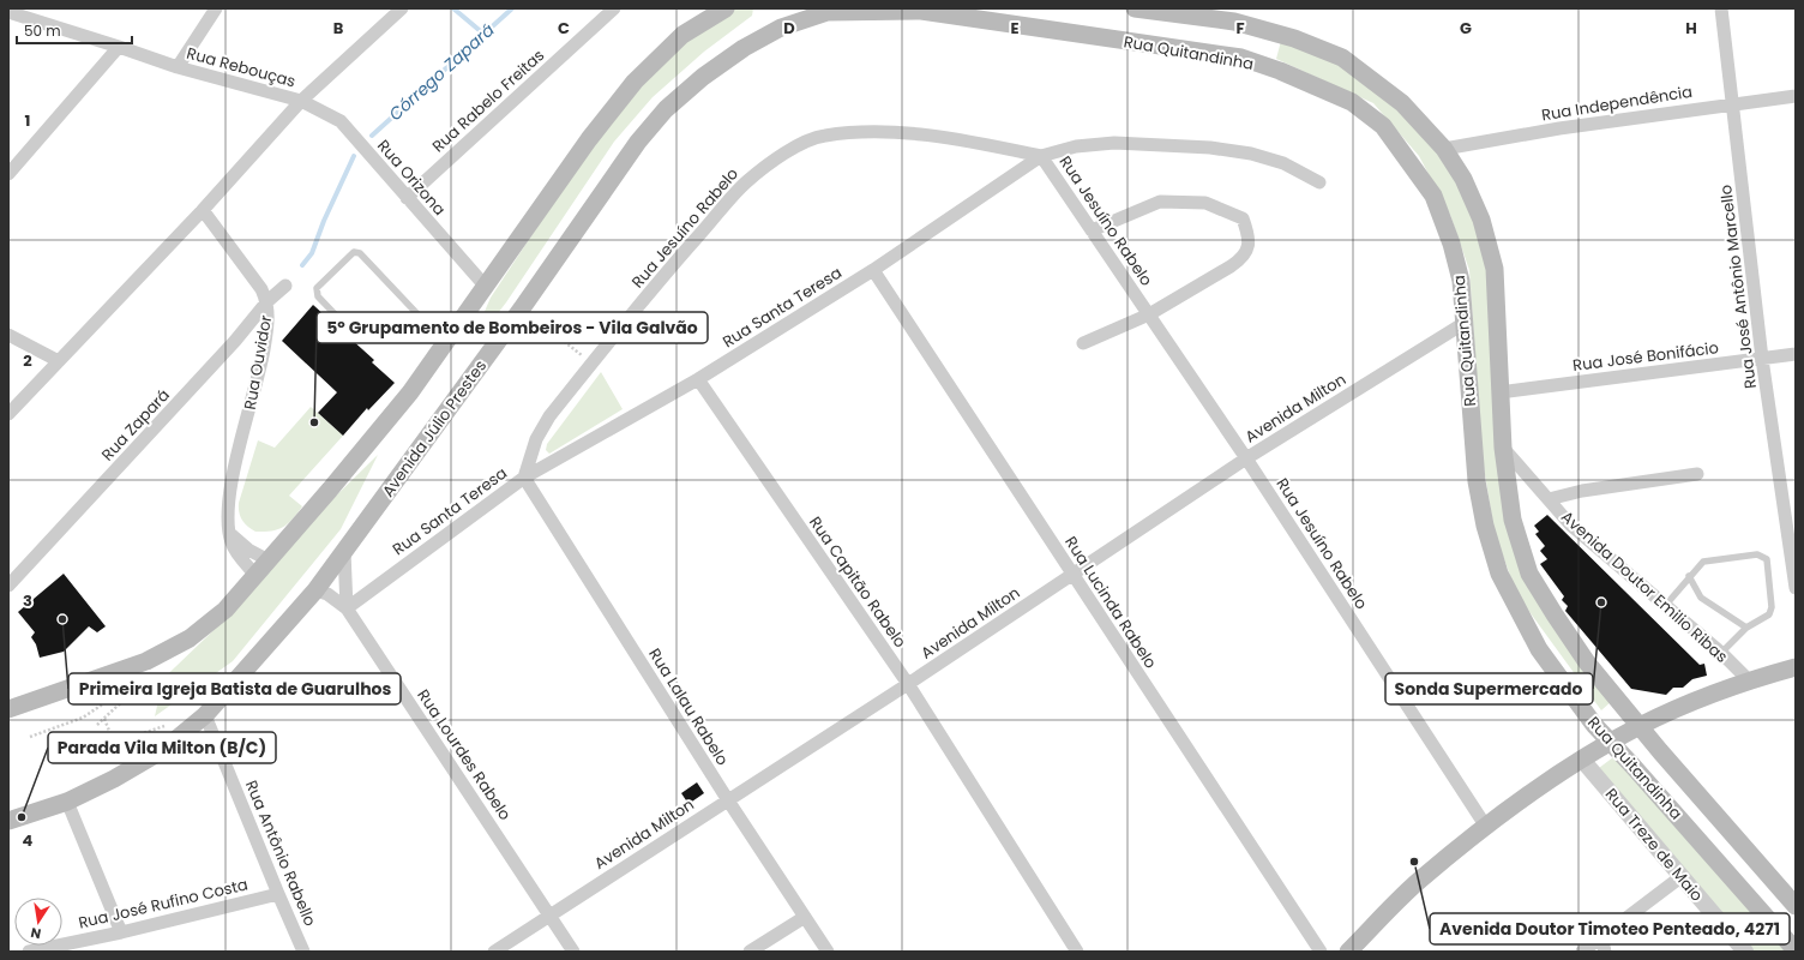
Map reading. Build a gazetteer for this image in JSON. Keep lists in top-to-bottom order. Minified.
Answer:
{"streets":{"main road":["Rua Quitandinha","Avenida Júlio Prestes"],"street":["Rua Rebouças","Rua Rabelo Freitas","Rua Independência","Rua Orizona","Rua Jesuíno Rabelo","Rua José Antônio Marcello","Rua Santa Teresa","Rua José Bonifácio","Rua Ouvidor","Avenida Milton","Rua Zapará","Rua Capitão Rabelo","Avenida Doutor Emilio Ribas","Rua Lucinda Rabelo","Rua Lalau Rabelo","Rua Lourdes Rabelo","Rua Treze de Maio","Rua Antônio Rabello","Rua José Rufino Costa"]},"crossings":[["Rua Quitandinha","Avenida Milton"],["Rua Quitandinha","Avenida Júlio Prestes"],["Rua Quitandinha","Avenida Doutor Emilio Ribas"],["Rua Rebouças","Rua Orizona"],["Rua Rabelo Freitas","Rua Orizona"],["Rua Independência","Rua José Antônio Marcello"],["Rua Jesuíno Rabelo","Rua Santa Teresa"],["Rua Jesuíno Rabelo","Avenida Milton"],["Rua Jesuíno Rabelo","Rua Lalau Rabelo"],["Rua José Antônio Marcello","Rua José Bonifácio"],["Rua Santa Teresa","Rua Capitão Rabelo"],["Rua Santa Teresa","Rua Lucinda Rabelo"],["Rua Santa Teresa","Rua Lalau Rabelo"],["Rua Santa Teresa","Rua Lourdes Rabelo"],["Rua Ouvidor","Rua Zapará"],["Avenida Milton","Rua Capitão Rabelo"],["Avenida Milton","Rua Lucinda Rabelo"],["Avenida Milton","Rua Lalau Rabelo"],["Avenida Milton","Rua Lourdes Rabelo"],["Avenida Júlio Prestes","Rua Lourdes Rabelo"],["Avenida Júlio Prestes","Rua Antônio Rabello"],["Rua Antônio Rabello","Rua José Rufino Costa"]],"water":["Córrego Zapará"],"places":["5º Grupamento de Bombeiros - Vila Galvão","Sonda Supermercado","Primeira Igreja Batista de Guarulhos","Parada Vila Milton (B/C)","Avenida Doutor Timoteo Penteado, 4271"],"scale_bar":"50 m","north":"bottom","grid":{"columns":["B","C","D","E","F","G","H"],"rows":["1","2","3","4"]}}
